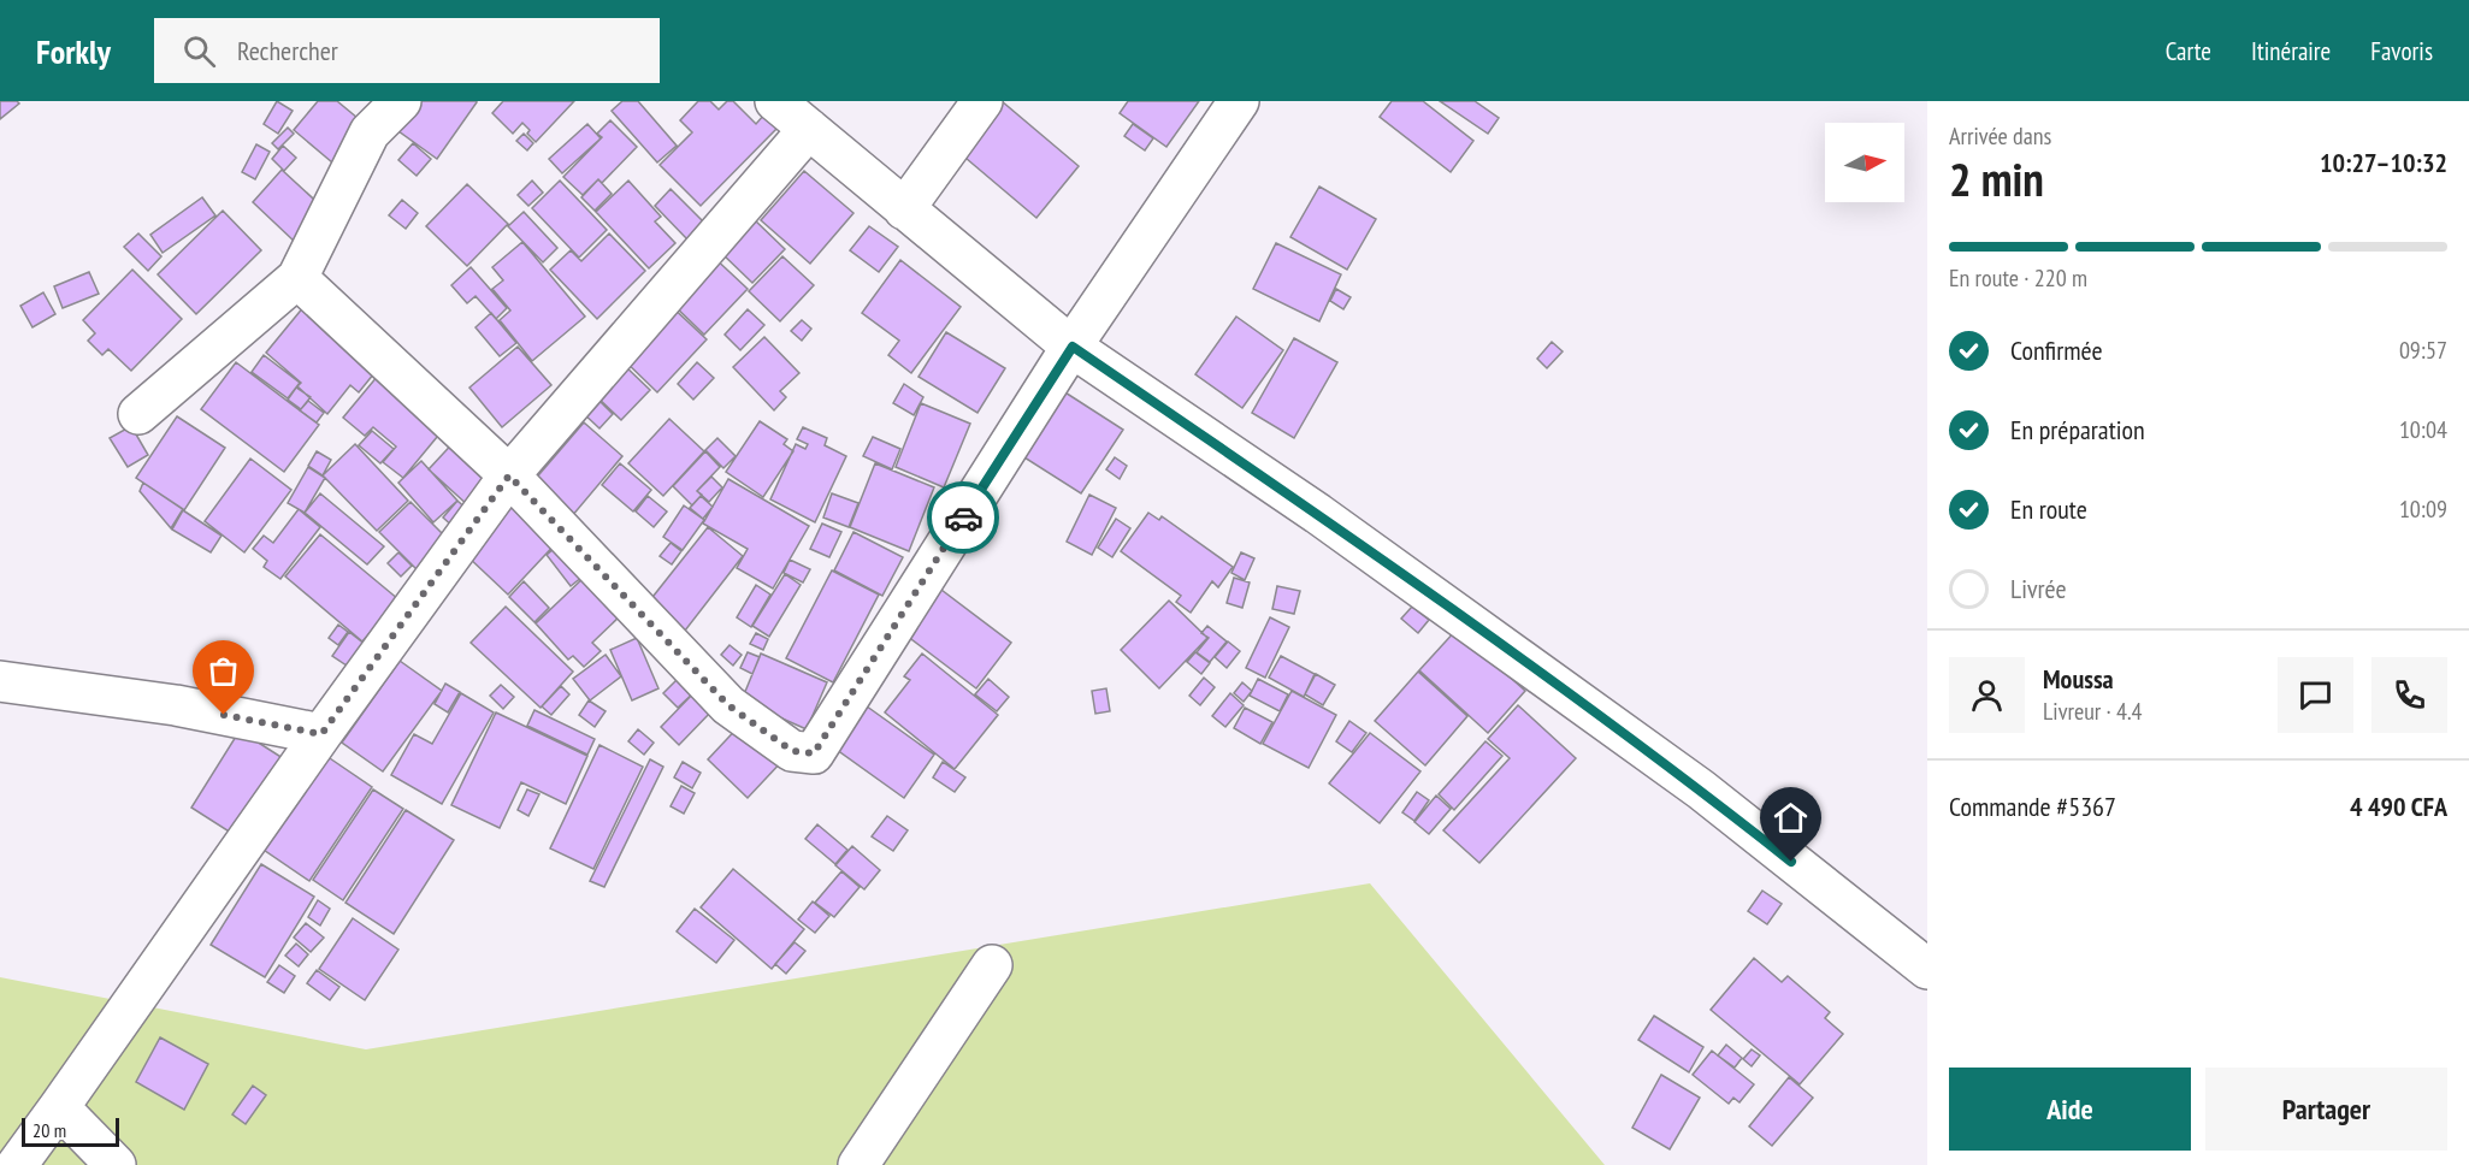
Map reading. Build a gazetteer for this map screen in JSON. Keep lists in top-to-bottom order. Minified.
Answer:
{"scale_bar":"20 m","north":"right","page":{"header":"Forkly","search":"Rechercher","nav":["Carte","Itinéraire","Favoris"],"heading":["2 min","Arrivée dans","10:27–10:32"],"panel":["Moussa","Livreur · 4.4","Commande #5367","4 490 CFA"],"bar":"En route · 220 m","list":[["Confirmée","09:57"],["En préparation","10:04"],["En route","10:09"],"Livrée"],"buttons":["Aide","Partager"],"scale":"20 m"}}
